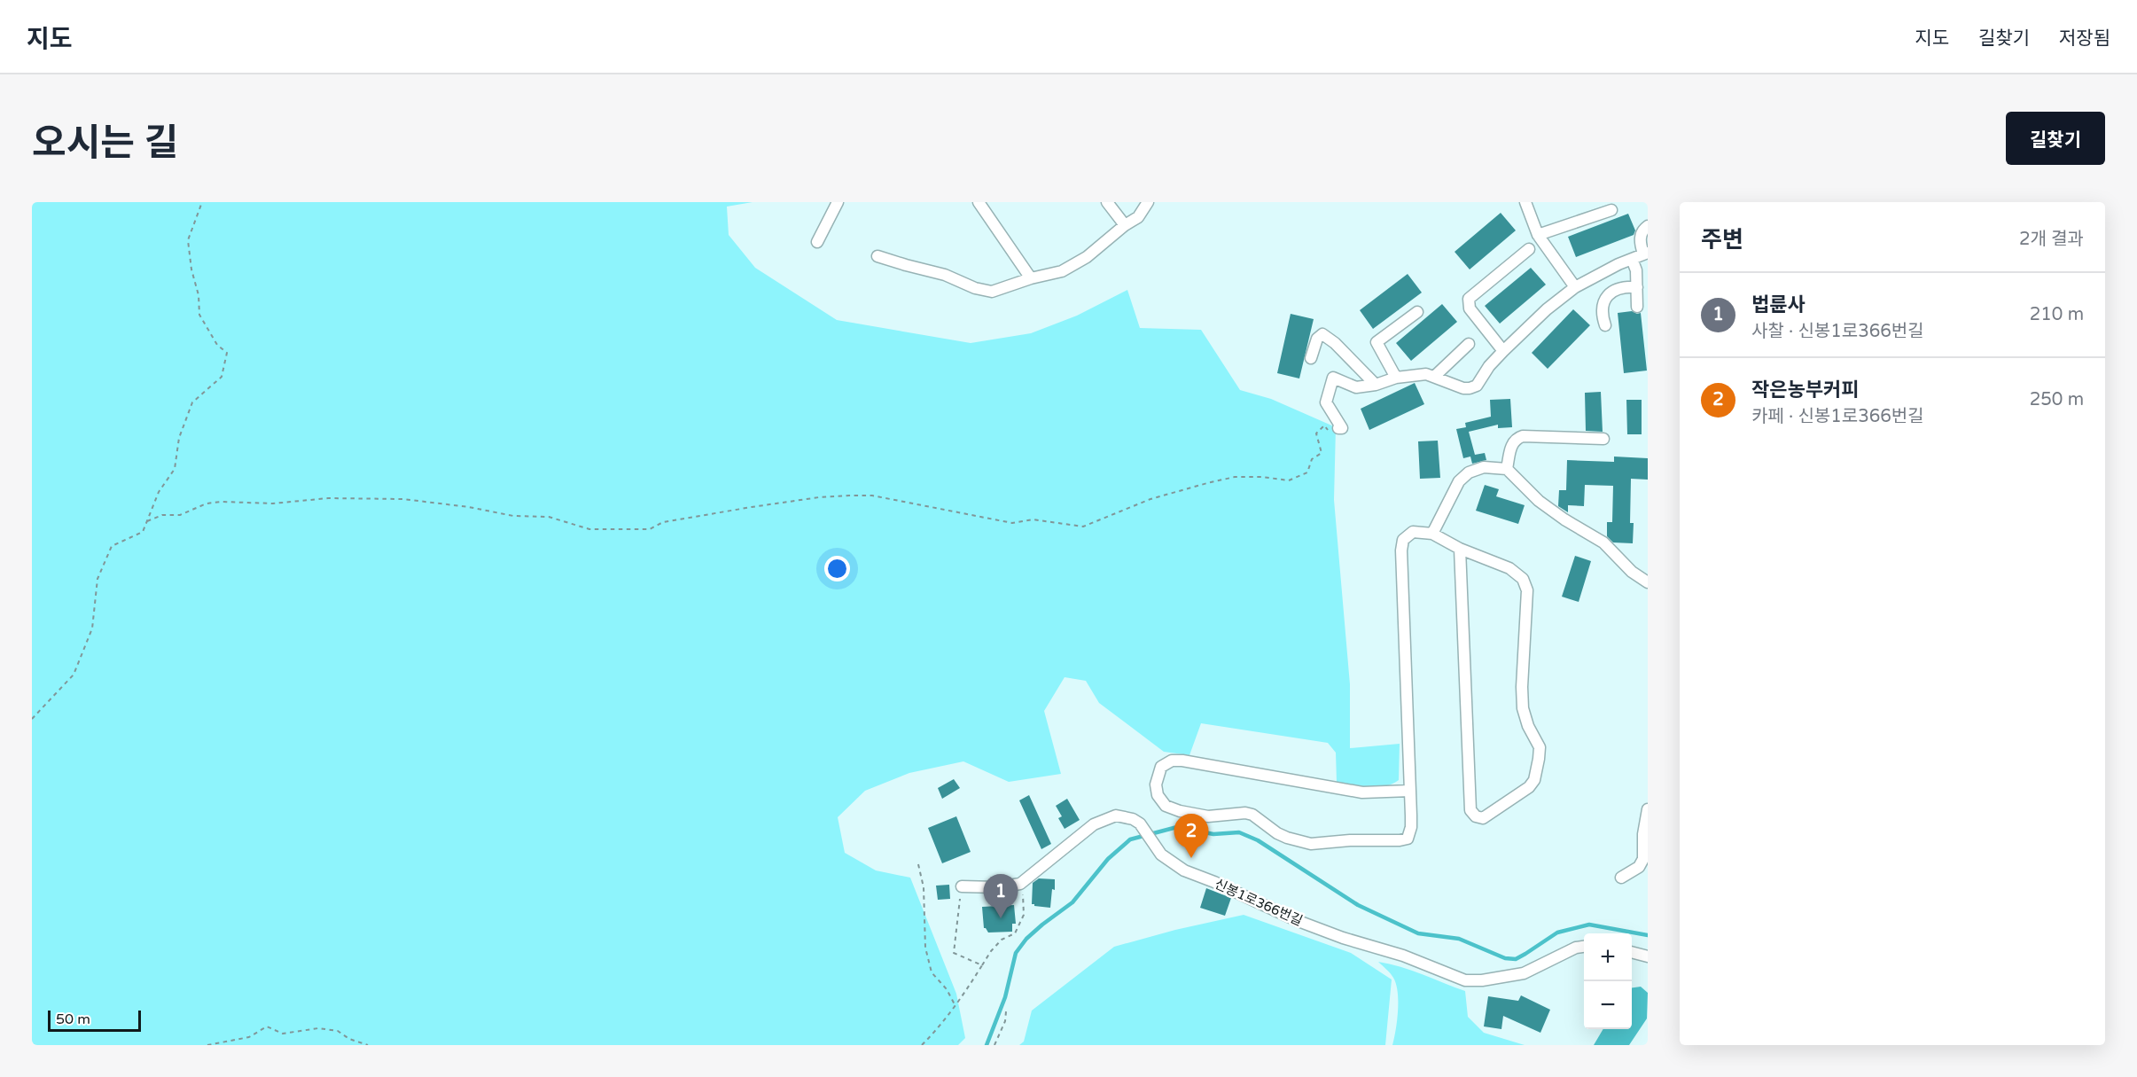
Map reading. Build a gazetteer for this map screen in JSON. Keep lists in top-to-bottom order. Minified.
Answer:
{"streets":{"street":["신봉1로366번길"]},"scale_bar":"50 m","page":{"header":"지도","nav":["지도","길찾기","저장됨"],"title":"오시는 길","buttons":"길찾기","heading":["주변","2개 결과"],"list":[{"mark":"1","name":"법륜사","note":"사찰 · 신봉1로366번길","value":"210 m"},{"mark":"2","name":"작은농부커피","note":"카페 · 신봉1로366번길","value":"250 m"}],"pins":["2","1"],"map_buttons":["+","−"],"scale":"50 m"}}
